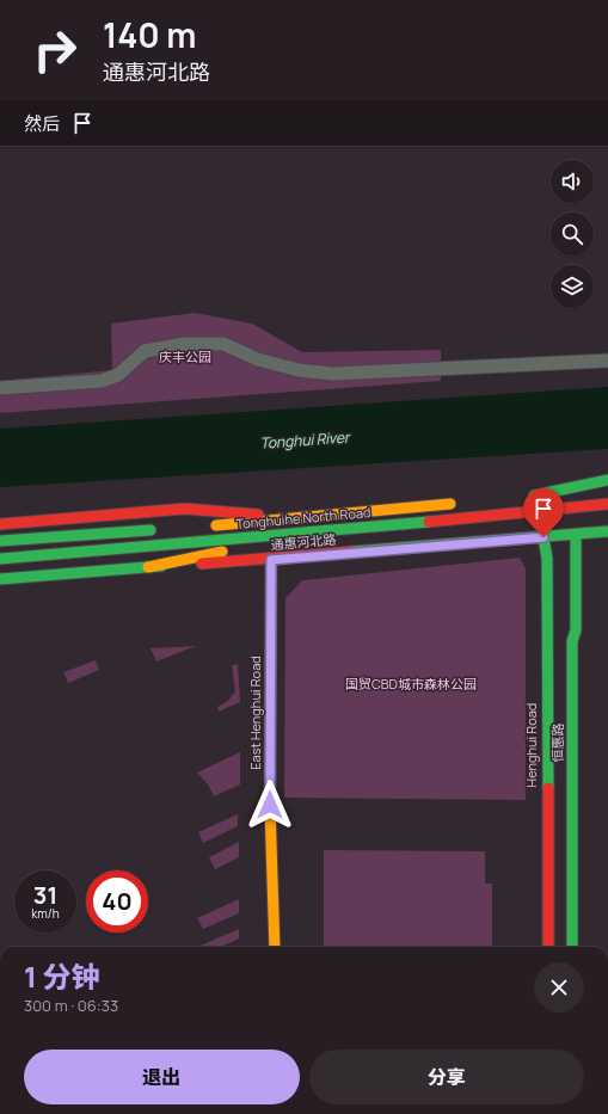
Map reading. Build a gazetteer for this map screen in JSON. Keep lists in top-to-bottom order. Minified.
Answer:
{"streets":{"main road":["Tonghuihe North Road","通惠河北路","East Henghui Road","恒惠路","Henghui Road"]},"crossings":[["Tonghuihe North Road","通惠河北路"],["通惠河北路","East Henghui Road"],["通惠河北路","恒惠路"],["通惠河北路","Henghui Road"]],"water":["Tonghui River"],"parks":["庆丰公园","国贸CBD城市森林公园"],"page":{"turn":["140 m","通惠河北路"],"then":"然后","speed":"31 km/h","limit":"40","heading":["1 分钟","300 m · 06:33"],"buttons":["退出","分享"]}}
